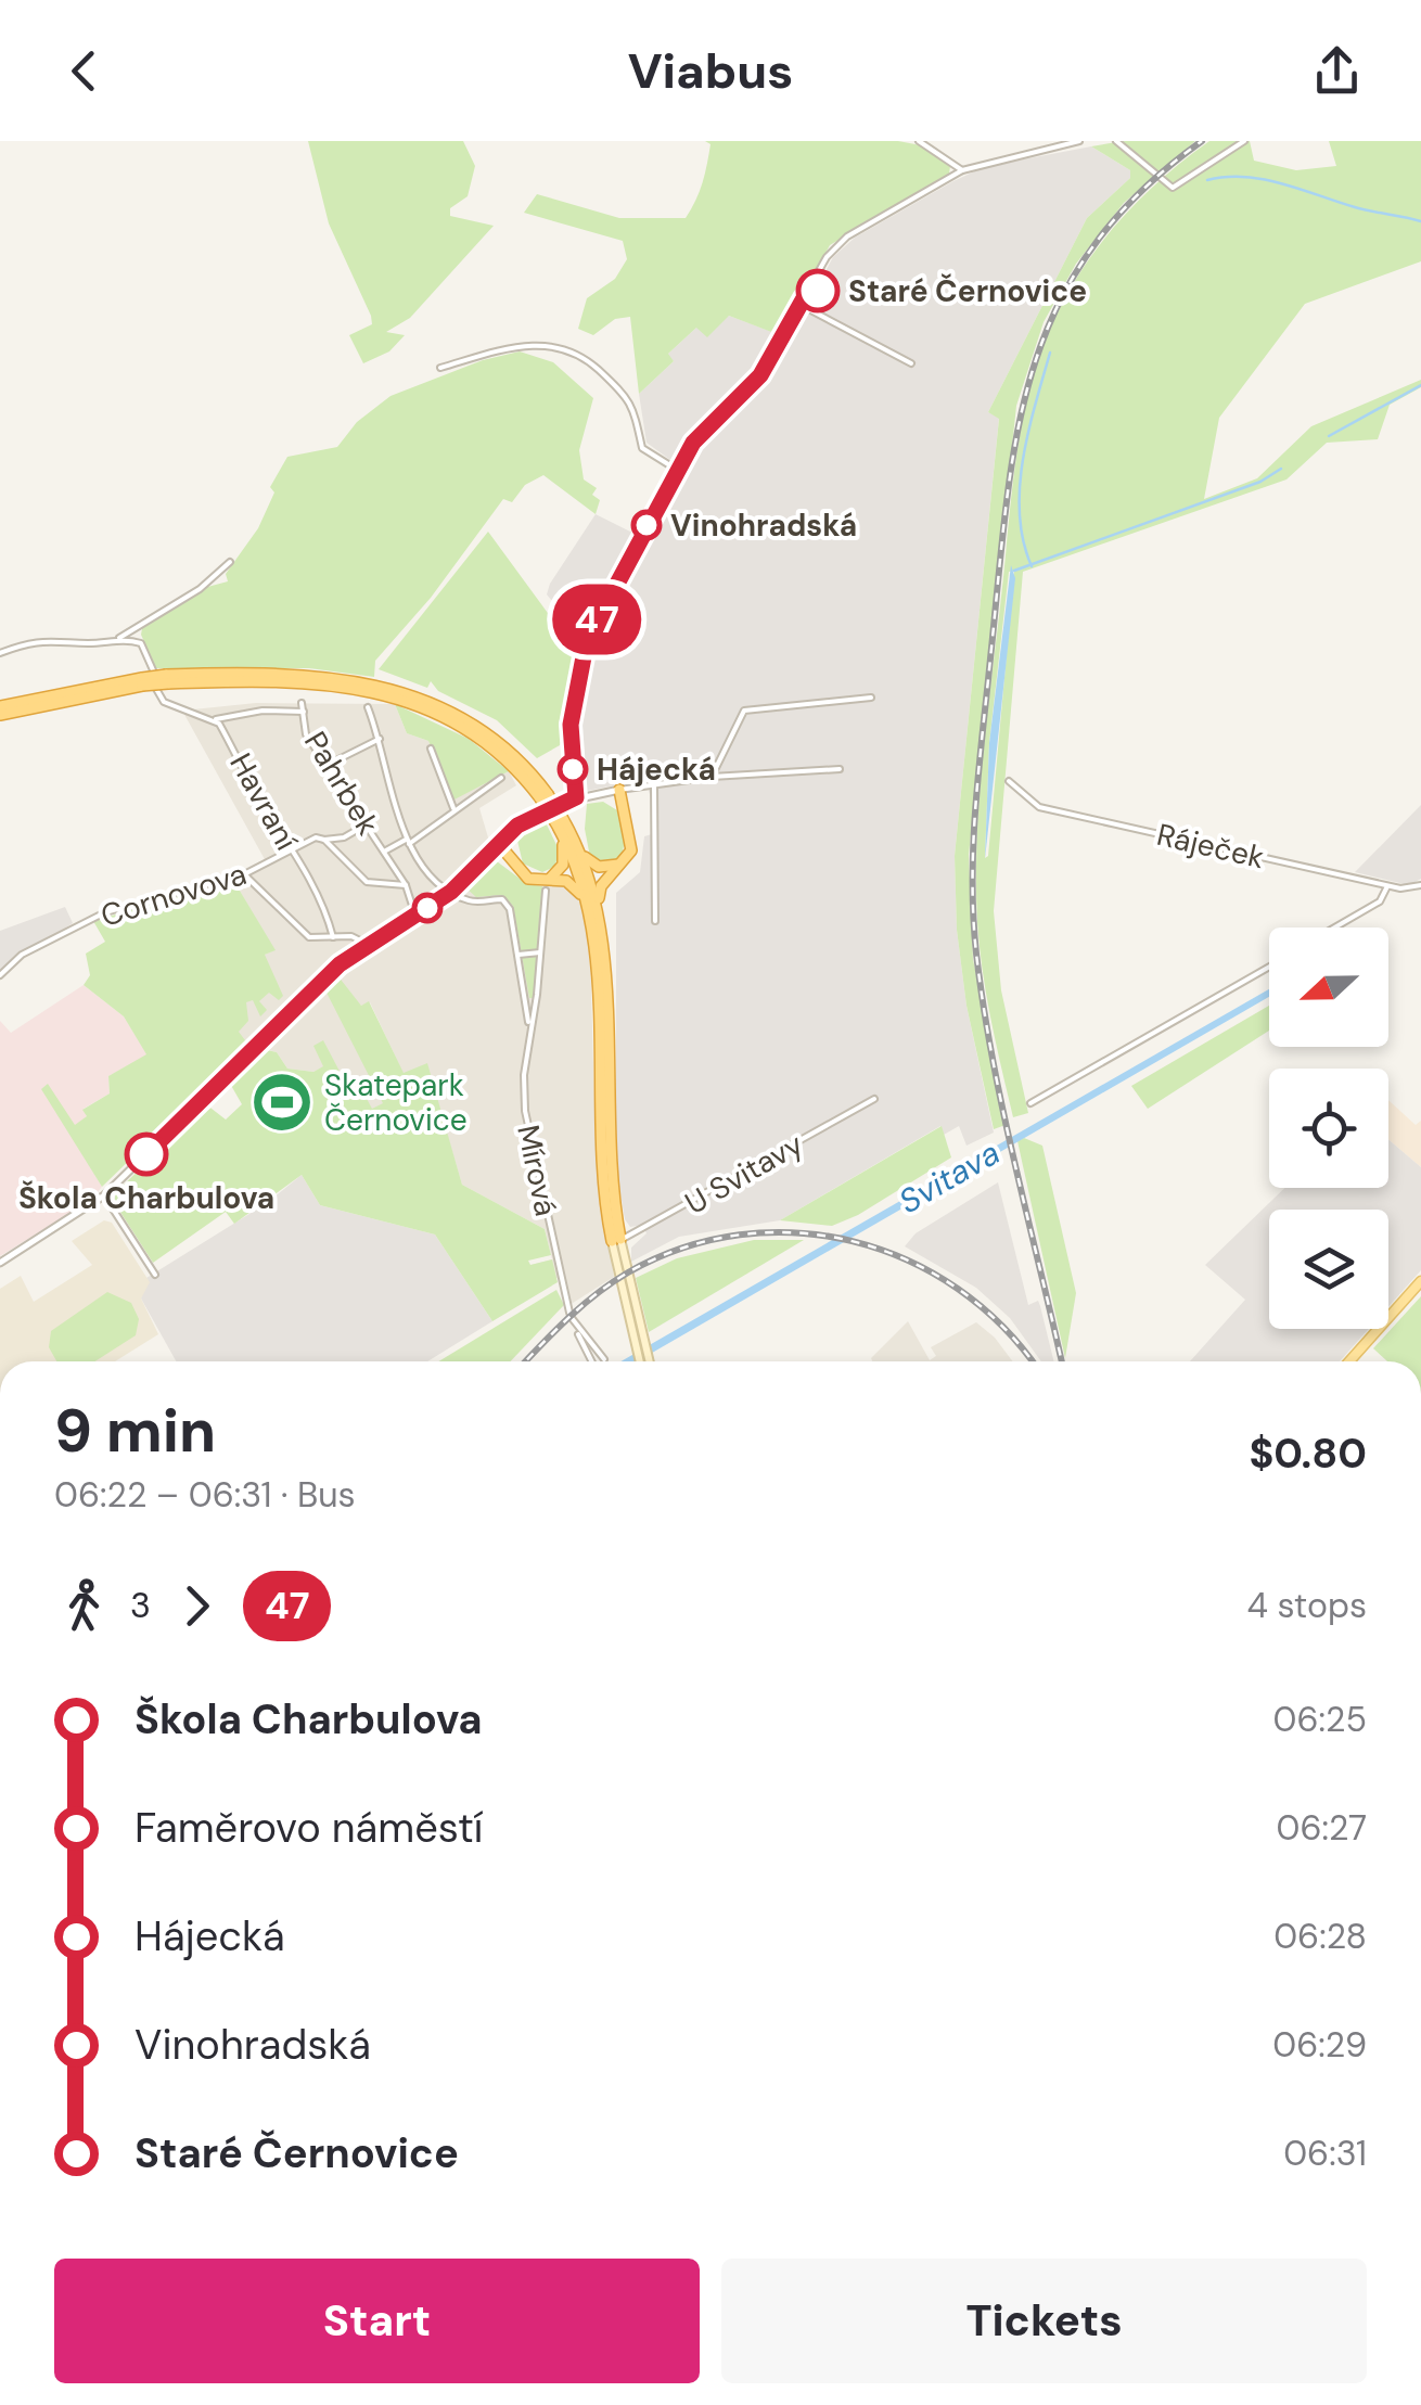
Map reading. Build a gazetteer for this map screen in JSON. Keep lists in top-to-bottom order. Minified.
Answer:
{"streets":{"street":["Pahrbek","Havraní","Ráječek","Cornovova","Mírová","U Svitavy"]},"crossings":[["Pahrbek","Havraní"],["Havraní","Cornovova"]],"water":["Svitava"],"places":{"other":["Staré Černovice","Vinohradská","Hájecká","Škola Charbulova"],"sports":["Skatepark Černovice"]},"lines":["bus line 47"],"north":"left","page":{"header":"Viabus","on_map":"47","heading":["9 min","06:22 – 06:31 · Bus","$0.80"],"legs":["3","47","4 stops"],"list":[{"name":"Škola Charbulova","value":"06:25"},{"name":"Faměrovo náměstí","value":"06:27"},{"name":"Hájecká","value":"06:28"},{"name":"Vinohradská","value":"06:29"},{"name":"Staré Černovice","value":"06:31"}],"buttons":["Start","Tickets"]}}
